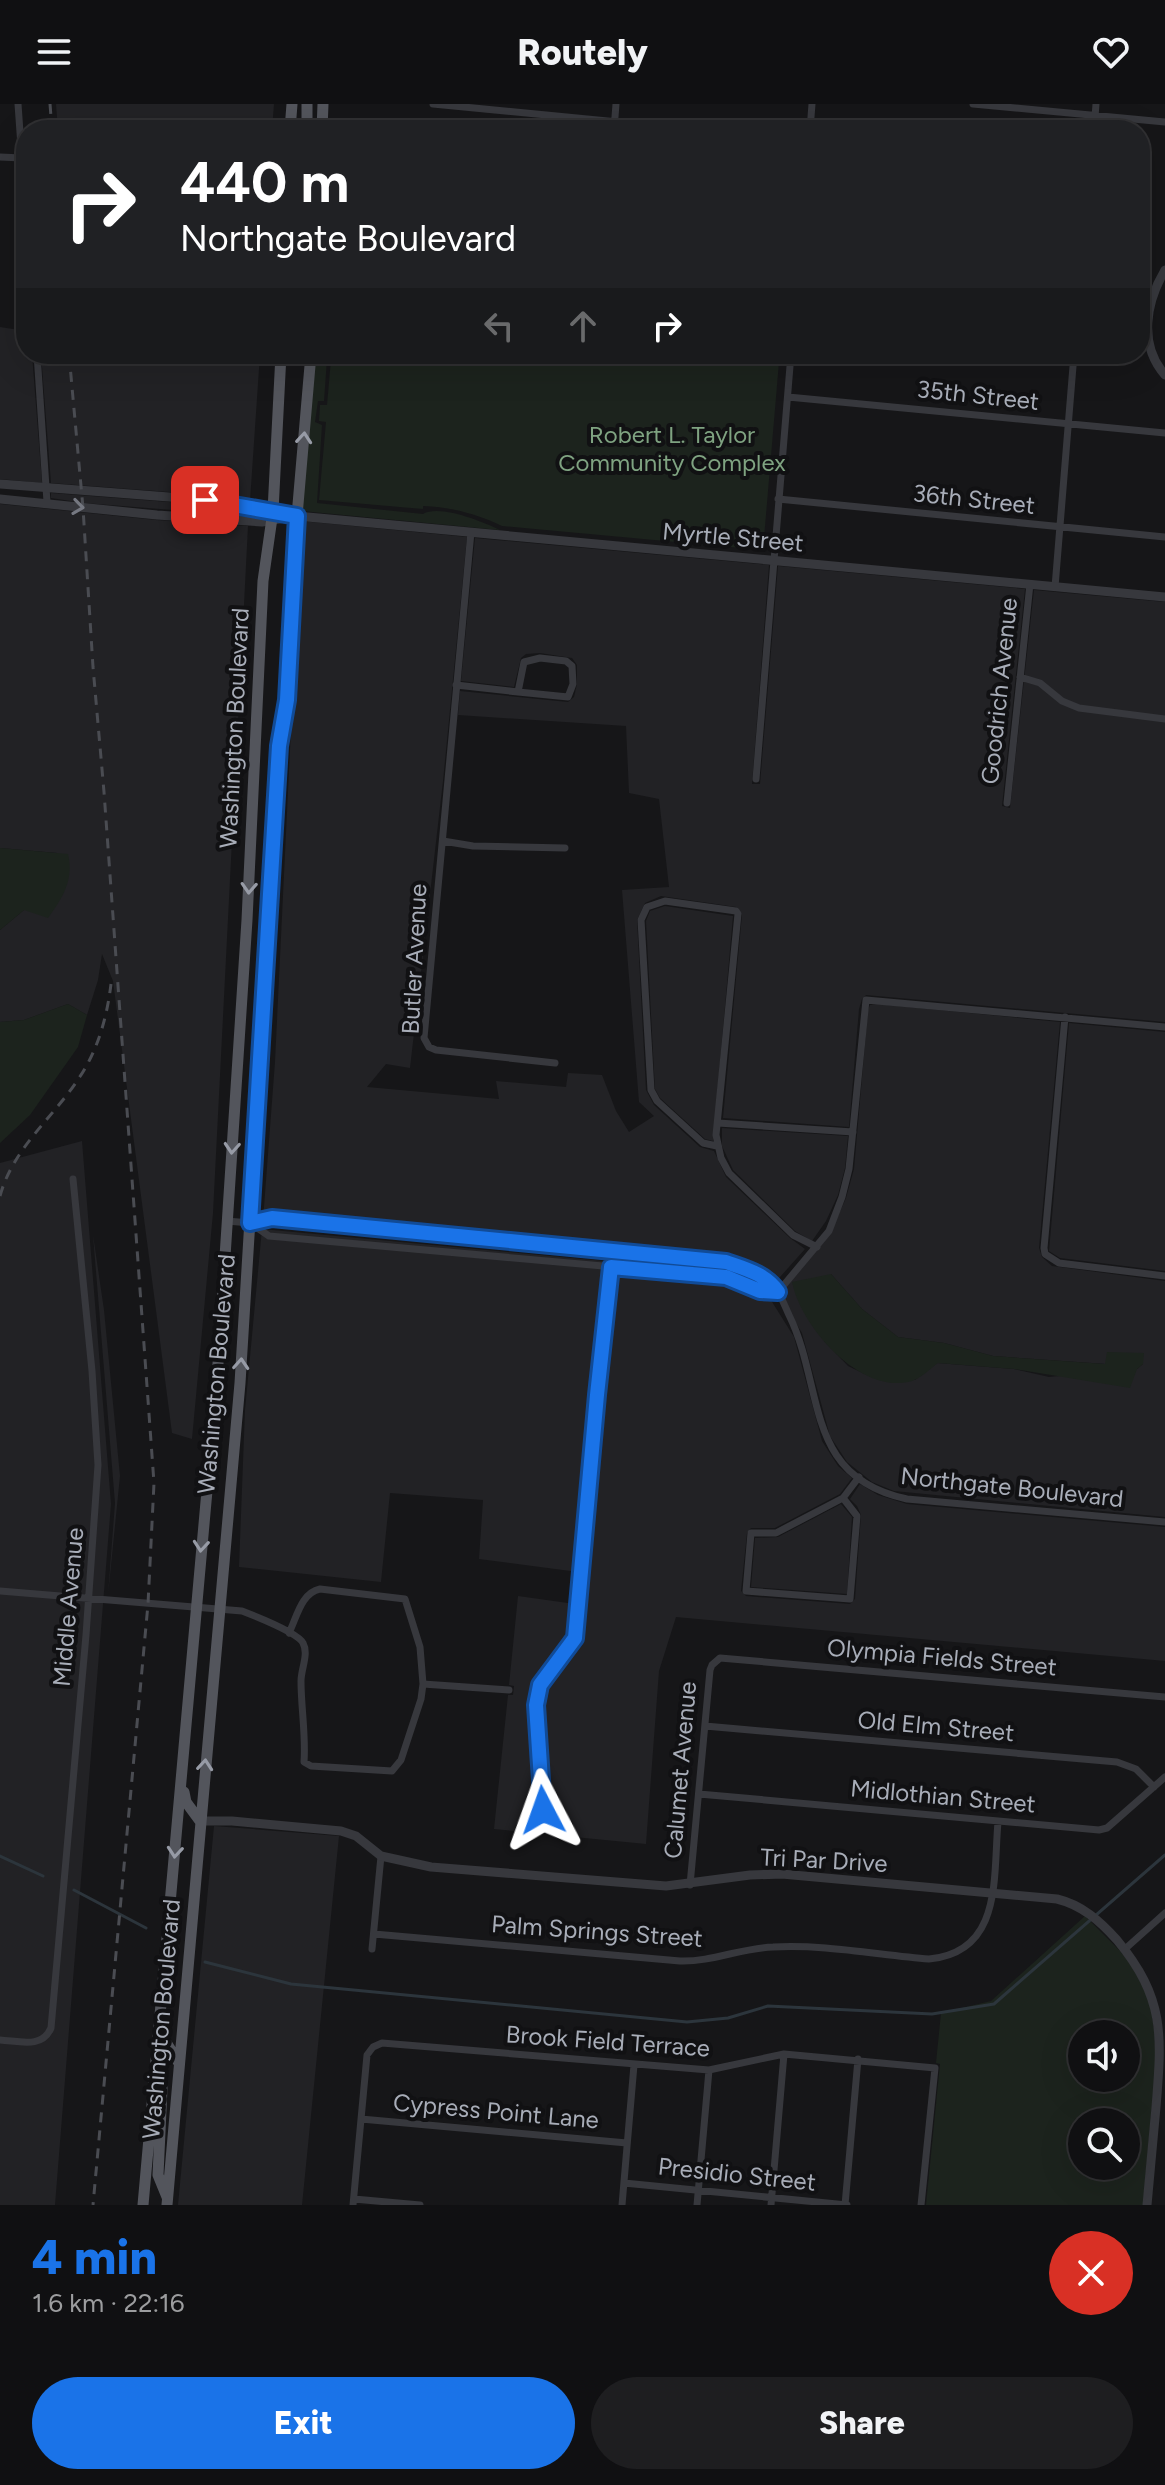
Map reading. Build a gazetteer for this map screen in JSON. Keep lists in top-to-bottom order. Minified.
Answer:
{"streets":{"main road":["Washington Boulevard"],"street":["35th Street","36th Street","Myrtle Street","Goodrich Avenue","Butler Avenue","Northgate Boulevard","Middle Avenue","Olympia Fields Street","Old Elm Street","Calumet Avenue","Midlothian Street","Tri Par Drive","Palm Springs Street","Brook Field Terrace","Cypress Point Lane","Presidio Street"]},"crossings":[["35th Street","Goodrich Avenue"],["36th Street","Goodrich Avenue"],["Myrtle Street","Goodrich Avenue"],["Myrtle Street","Washington Boulevard"],["Myrtle Street","Butler Avenue"],["Washington Boulevard","Northgate Boulevard"],["Washington Boulevard","Tri Par Drive"],["Olympia Fields Street","Calumet Avenue"],["Old Elm Street","Calumet Avenue"],["Old Elm Street","Midlothian Street"],["Calumet Avenue","Midlothian Street"],["Calumet Avenue","Tri Par Drive"],["Midlothian Street","Palm Springs Street"],["Tri Par Drive","Palm Springs Street"],["Brook Field Terrace","Cypress Point Lane"]],"parks":["Robert L. Taylor Community Complex"],"page":{"header":"Routely","turn":["440 m","Northgate Boulevard"],"heading":["4 min","1.6 km · 22:16"],"buttons":["Exit","Share"]}}
